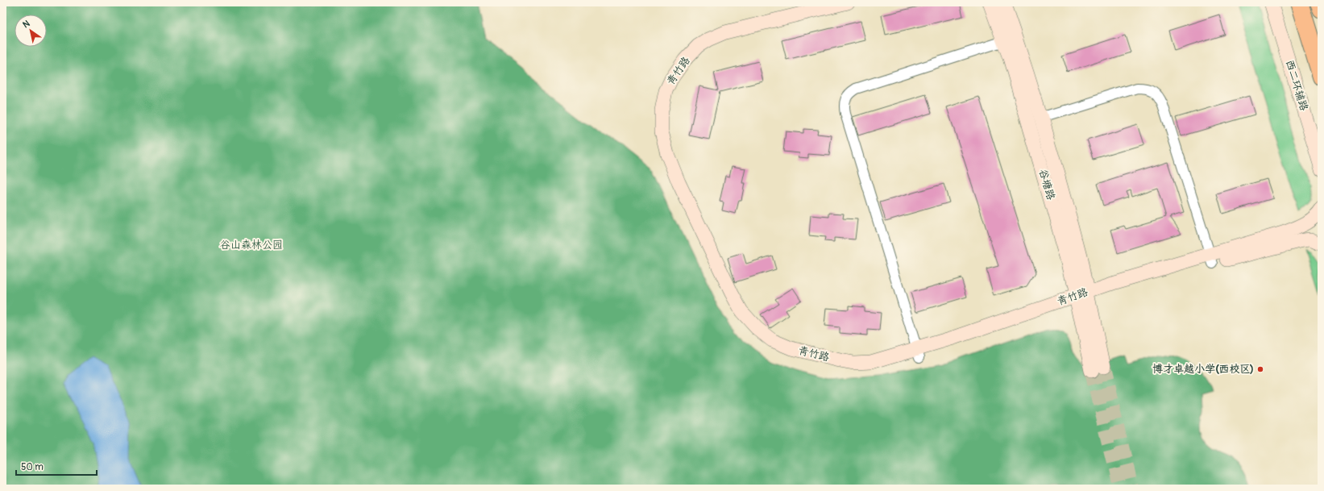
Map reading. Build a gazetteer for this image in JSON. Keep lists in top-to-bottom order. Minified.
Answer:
{"streets":{"street":["青竹路","西二环辅路","谷塘路"]},"crossings":[["青竹路","谷塘路"]],"parks":["谷山森林公园"],"places":["博才卓越小学(西校区)"],"scale_bar":"50 m","north":"top left"}
